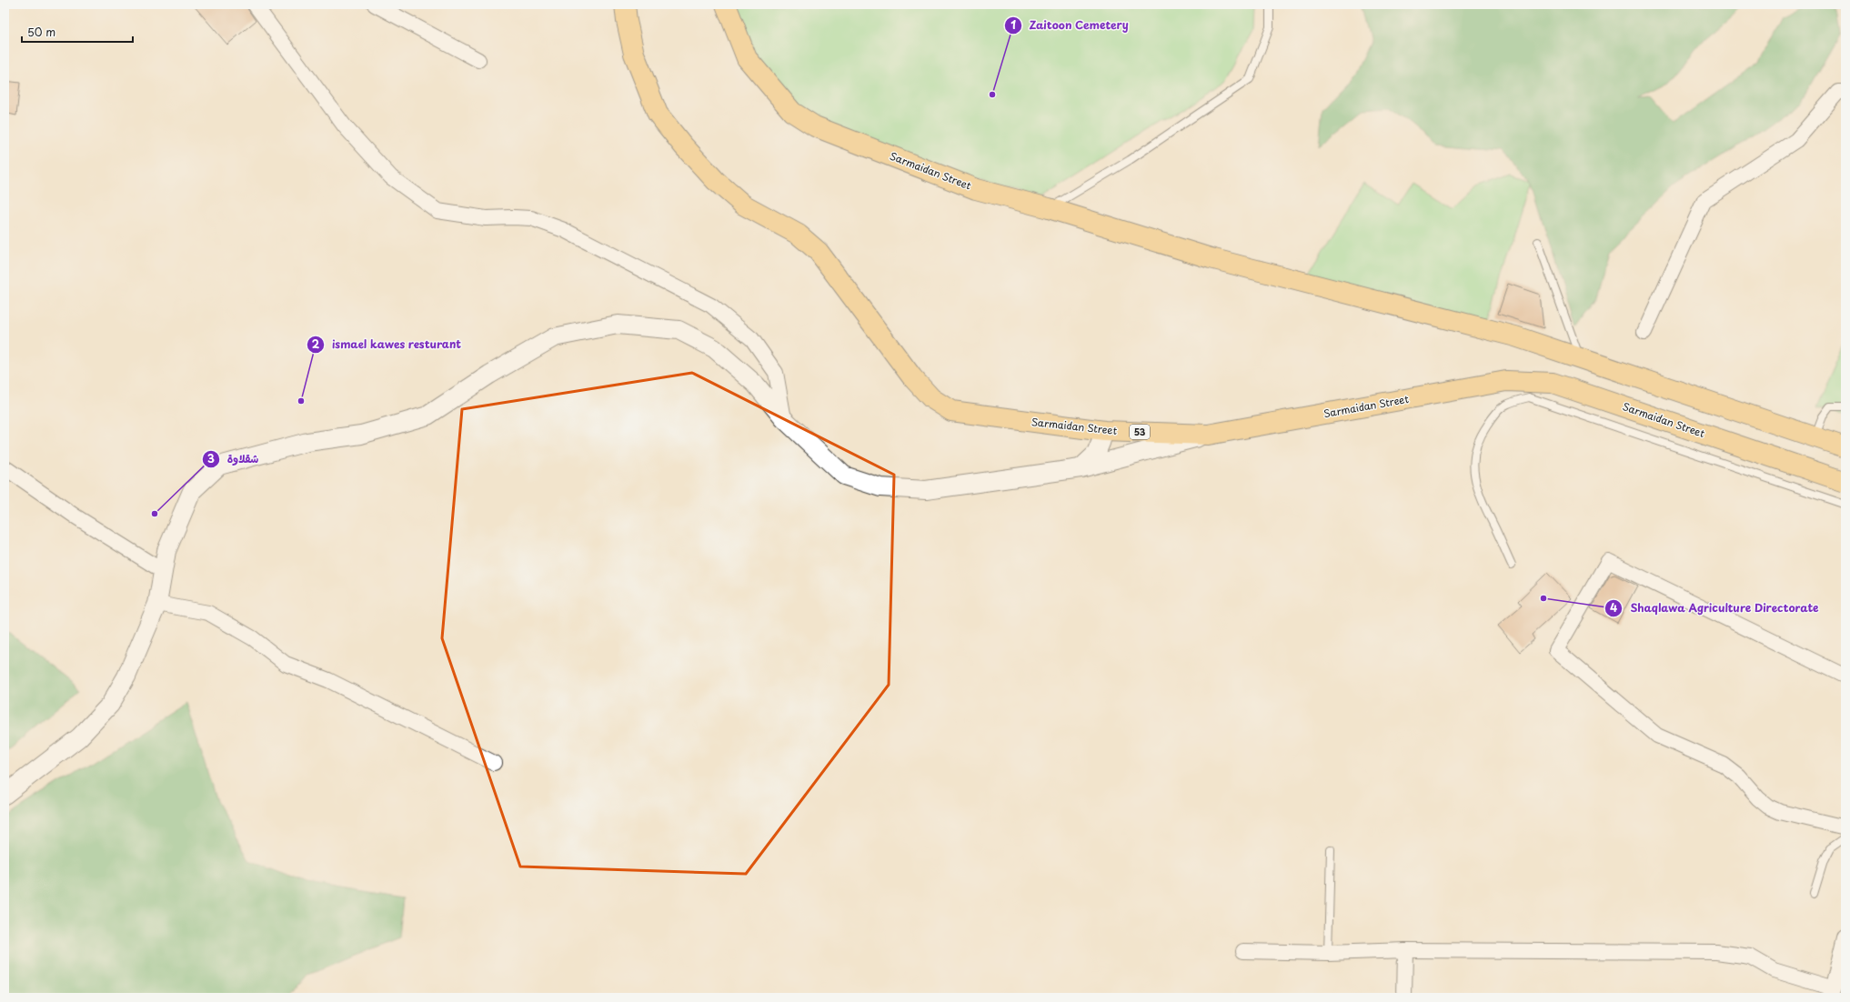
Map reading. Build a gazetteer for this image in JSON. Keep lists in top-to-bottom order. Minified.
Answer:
{"streets":{"main road":["Sarmaidan Street","53"]},"places":["Zaitoon Cemetery","ismael kawes resturant","شقلاوة","Shaqlawa Agriculture Directorate"],"scale_bar":"50 m"}
